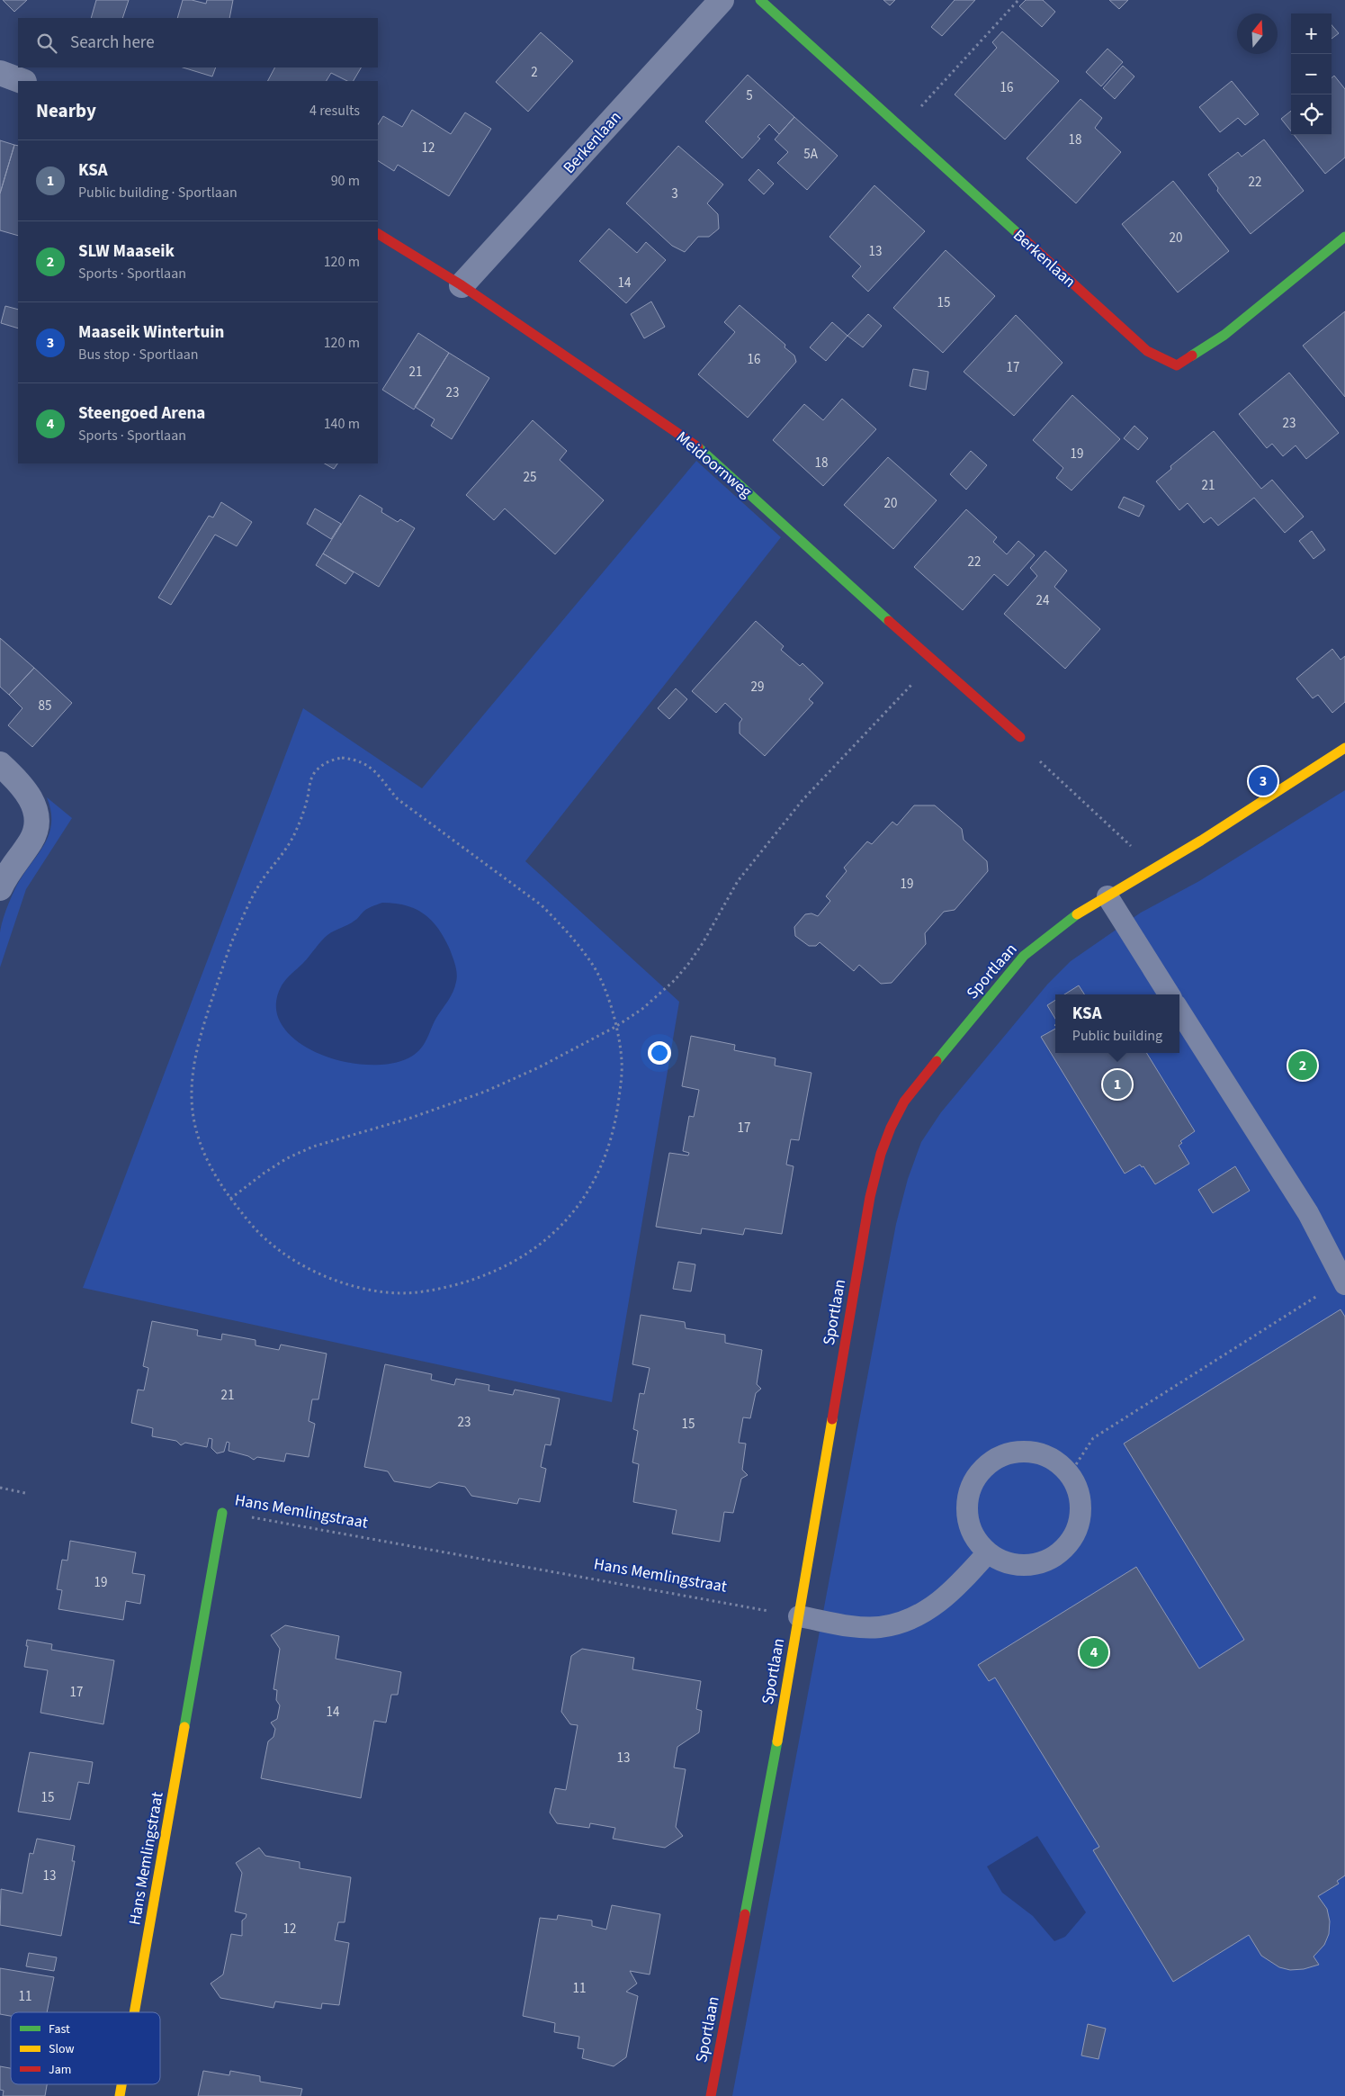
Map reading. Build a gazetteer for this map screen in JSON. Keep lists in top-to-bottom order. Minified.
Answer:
{"streets":{"street":["Berkenlaan","Meidoornweg","Sportlaan","Hans Memlingstraat"]},"crossings":[["Berkenlaan","Meidoornweg"],["Sportlaan","Hans Memlingstraat"]],"house_numbers":["2","16","5","18","12","5A","22","3","20","13","14","15","16","17","21","23","23","19","18","25","21","20","22","24","29","85","19","17","21","23","15","19","17","14","13","15","13","12","11","11"],"legend":["Fast","Slow","Jam"],"north":"top","page":{"map_buttons":["+","−"],"search":"Search here","heading":["Nearby","4 results"],"list":[{"mark":"1","name":"KSA","note":"Public building · Sportlaan","value":"90 m"},{"mark":"2","name":"SLW Maaseik","note":"Sports · Sportlaan","value":"120 m"},{"mark":"3","name":"Maaseik Wintertuin","note":"Bus stop · Sportlaan","value":"120 m"},{"mark":"4","name":"Steengoed Arena","note":"Sports · Sportlaan","value":"140 m"}],"pins":["3","2","1","4"],"popup":["KSA","Public building"]}}
